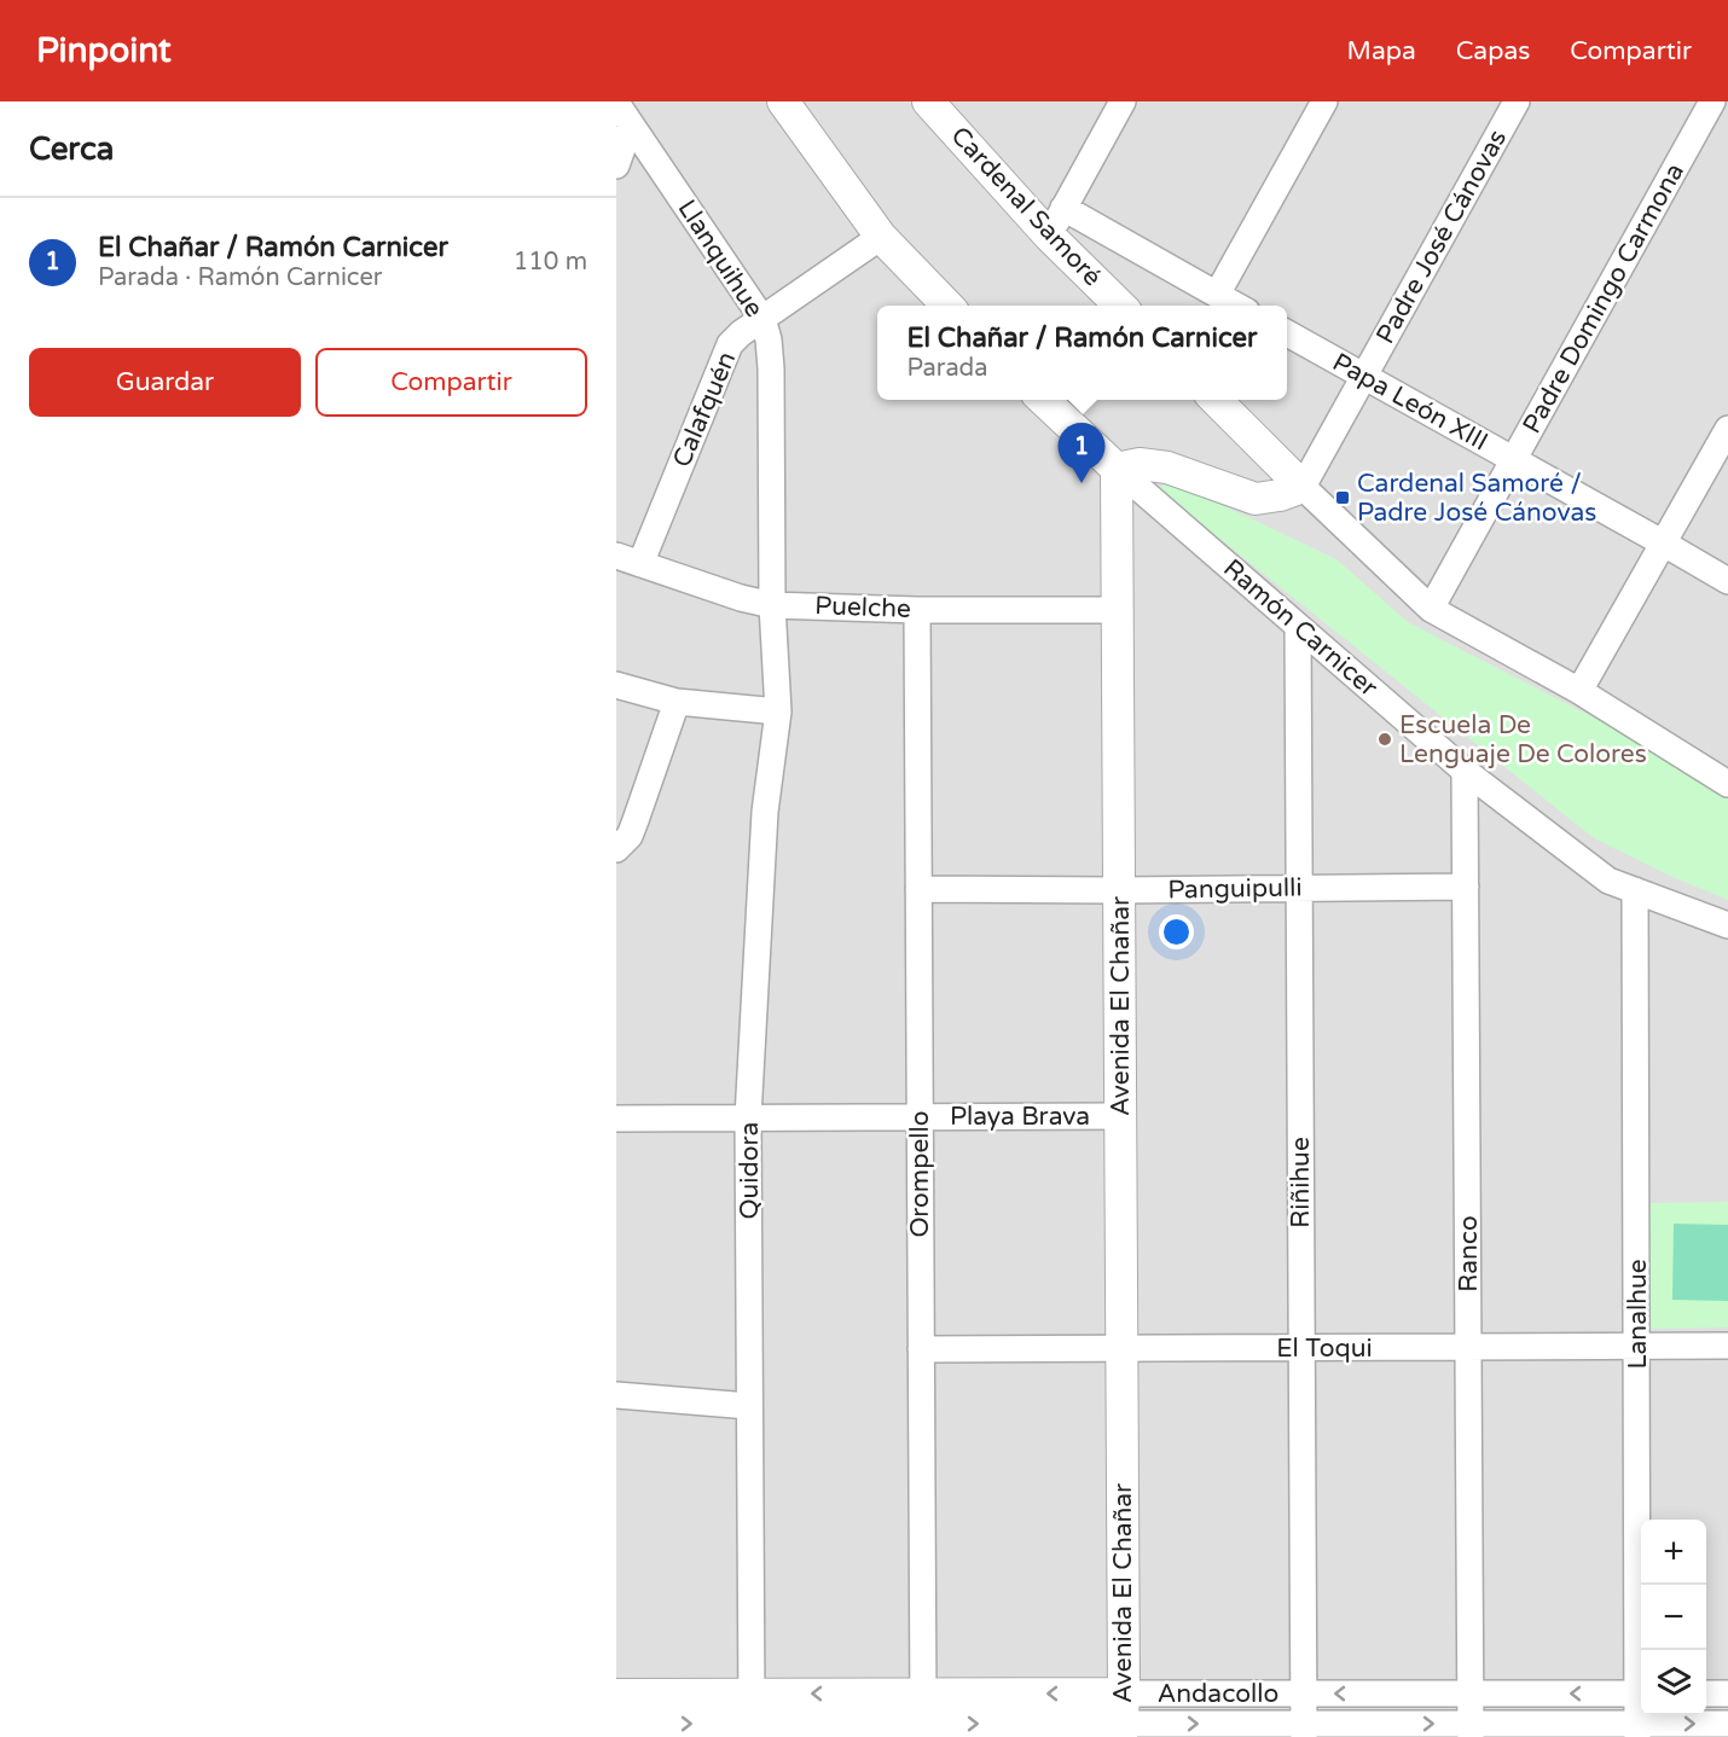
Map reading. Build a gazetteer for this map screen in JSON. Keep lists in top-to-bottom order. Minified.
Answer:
{"streets":{"street":["Cardenal Samoré","Padre José Cánovas","Llanquihue","Padre Domingo Carmona","Papa León XIII","Calafquén","Puelche","Ramón Carnicer","Panguipulli","Avenida El Chañar","Playa Brava","Quidora","Orompello","Riñihue","Ranco","Lanalhue","El Toqui","Andacollo"]},"crossings":[["Padre José Cánovas","Papa León XIII"],["Llanquihue","Calafquén"],["Llanquihue","Puelche"],["Llanquihue","Quidora"],["Padre Domingo Carmona","Papa León XIII"],["Calafquén","Puelche"],["Puelche","Avenida El Chañar"],["Puelche","Quidora"],["Puelche","Orompello"],["Ramón Carnicer","Avenida El Chañar"],["Ramón Carnicer","Riñihue"],["Ramón Carnicer","Ranco"],["Ramón Carnicer","Lanalhue"],["Panguipulli","Avenida El Chañar"],["Panguipulli","Orompello"],["Panguipulli","Riñihue"],["Panguipulli","Ranco"],["Avenida El Chañar","Playa Brava"],["Avenida El Chañar","El Toqui"],["Avenida El Chañar","Andacollo"],["Playa Brava","Quidora"],["Playa Brava","Orompello"],["Quidora","Andacollo"],["Orompello","El Toqui"],["Orompello","Andacollo"],["Riñihue","El Toqui"],["Riñihue","Andacollo"],["Ranco","El Toqui"],["Ranco","Andacollo"],["Lanalhue","El Toqui"],["Lanalhue","Andacollo"]],"places":{"transit":["Cardenal Samoré / Padre José Cánovas"],"other":["Escuela De Lenguaje De Colores"]},"page":{"header":"Pinpoint","nav":["Mapa","Capas","Compartir"],"heading":"Cerca","list":[{"mark":"1","name":"El Chañar / Ramón Carnicer","note":"Parada · Ramón Carnicer","value":"110 m"}],"popup":["El Chañar / Ramón Carnicer","Parada"],"buttons":["Guardar","Compartir"],"pins":"1","map_buttons":["+","−"]}}
